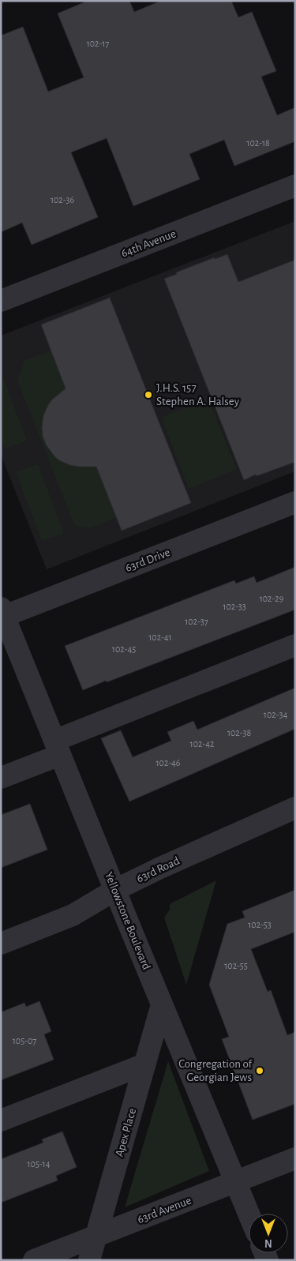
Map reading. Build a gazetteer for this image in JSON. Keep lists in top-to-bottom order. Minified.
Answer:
{"streets":{"street":["64th Avenue","63rd Drive","63rd Road","Yellowstone Boulevard","Apex Place","63rd Avenue"]},"crossings":[["63rd Drive","Yellowstone Boulevard"],["63rd Road","Yellowstone Boulevard"],["Yellowstone Boulevard","Apex Place"],["Yellowstone Boulevard","63rd Avenue"],["Apex Place","63rd Avenue"]],"places":["J.H.S. 157 Stephen A. Halsey","Congregation of Georgian Jews"],"house_numbers":["102-17","102-18","102-36","102-29","102-33","102-37","102-41","102-45","102-34","102-38","102-42","102-46","102-53","102-55","105-07","105-14"],"north":"bottom"}
